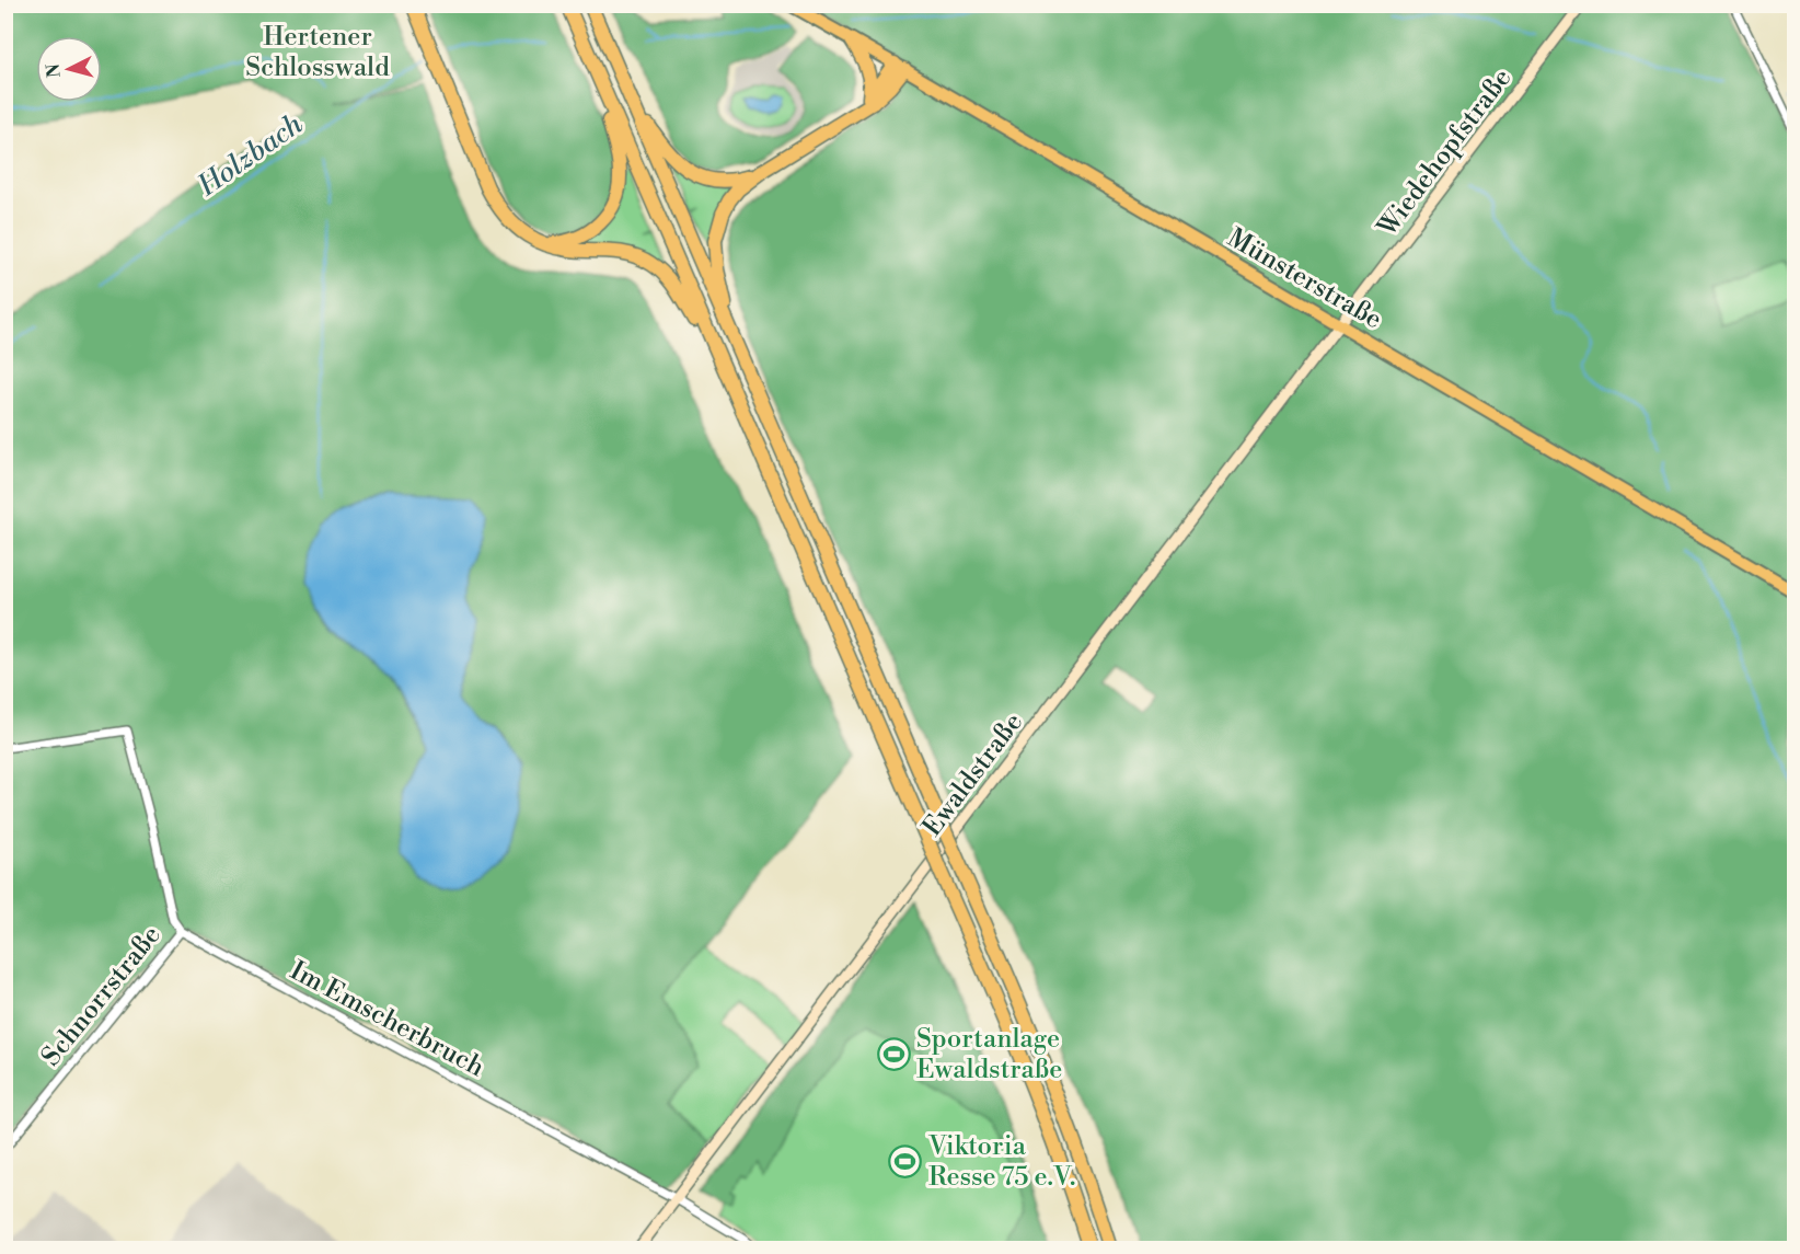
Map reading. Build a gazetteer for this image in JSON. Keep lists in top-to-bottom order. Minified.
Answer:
{"streets":{"main road":["Wiedehopfstraße","Münsterstraße","Ewaldstraße"],"street":["Schnorrstraße","Im Emscherbruch"]},"crossings":[["Wiedehopfstraße","Münsterstraße"],["Wiedehopfstraße","Ewaldstraße"],["Münsterstraße","Ewaldstraße"],["Ewaldstraße","Im Emscherbruch"],["Schnorrstraße","Im Emscherbruch"]],"water":["Holzbach"],"parks":["Hertener Schlosswald"],"places":{"sports":["Sportanlage Ewaldstraße","Viktoria Resse 75 e.V."]},"north":"left"}
